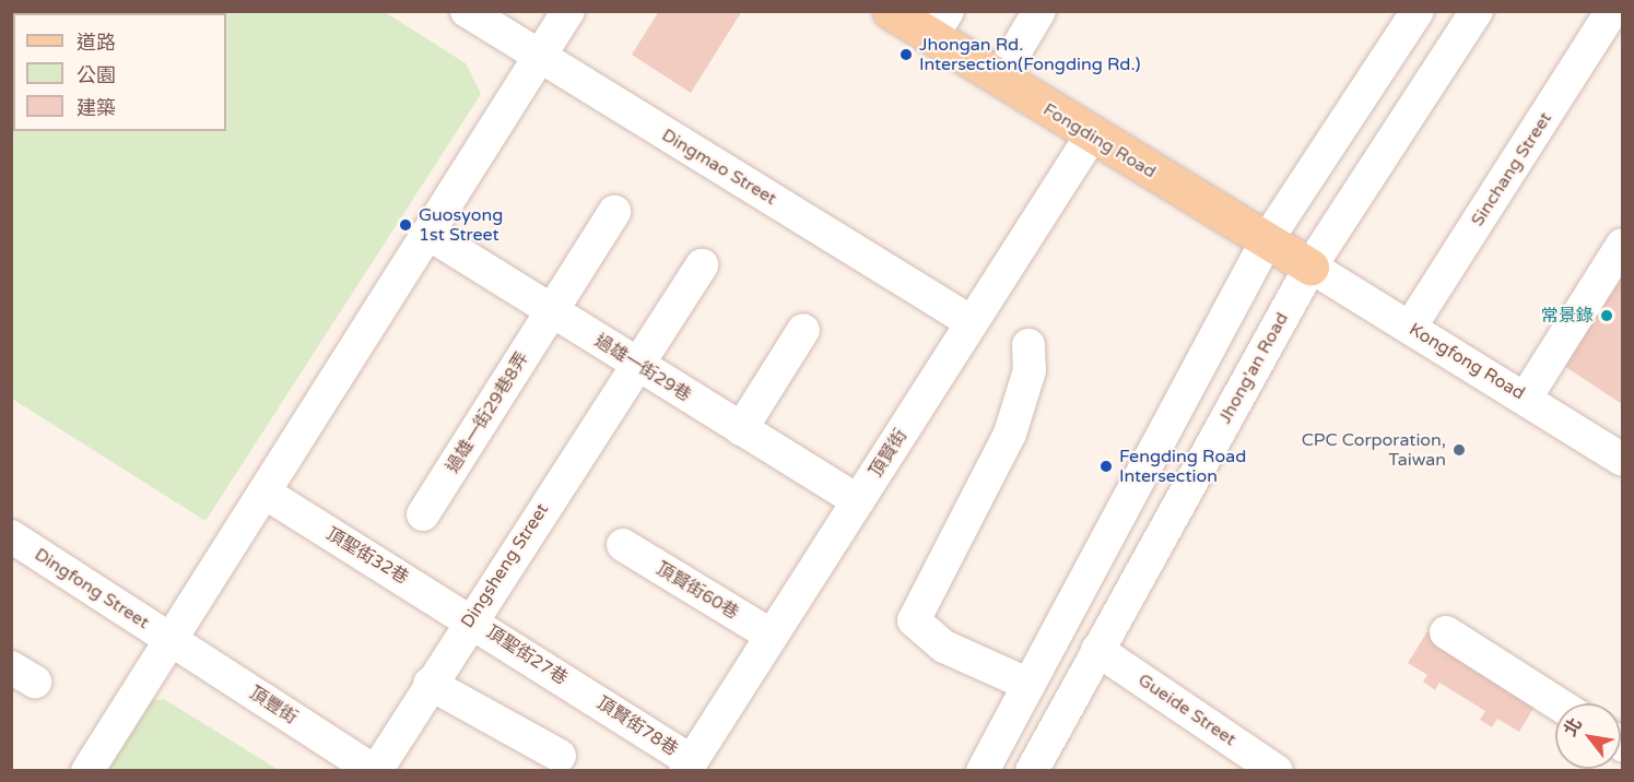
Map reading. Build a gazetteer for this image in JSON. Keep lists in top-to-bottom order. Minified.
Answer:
{"streets":{"main road":["Fongding Road"],"street":["Dingmao Street","Sinchang Street","Kongfong Road","過雄一街29巷","Jhong'an Road","過雄一街29巷8弄","頂賢街","頂聖街32巷","Dingsheng Street","Dingfong Street","頂賢街60巷","頂聖街27巷","頂豐街","Gueide Street","頂賢街78巷"]},"crossings":[["Fongding Road","Kongfong Road"],["Fongding Road","Jhong'an Road"],["Fongding Road","頂賢街"],["Dingmao Street","頂賢街"],["Sinchang Street","Kongfong Road"],["Kongfong Road","Jhong'an Road"],["過雄一街29巷","過雄一街29巷8弄"],["過雄一街29巷","頂賢街"],["過雄一街29巷","Dingsheng Street"],["Jhong'an Road","Gueide Street"],["頂賢街","頂賢街60巷"],["頂賢街","頂賢街78巷"],["頂聖街32巷","Dingsheng Street"],["頂聖街32巷","頂聖街27巷"],["Dingsheng Street","頂聖街27巷"],["Dingsheng Street","頂豐街"],["Dingfong Street","頂豐街"],["頂聖街27巷","頂賢街78巷"]],"places":["Jhongan Rd. Intersection(Fongding Rd.)","Guosyong 1st Street","常景錄","CPC Corporation, Taiwan","Fengding Road Intersection"],"legend":["道路","公園","建築"],"north":"top left"}
